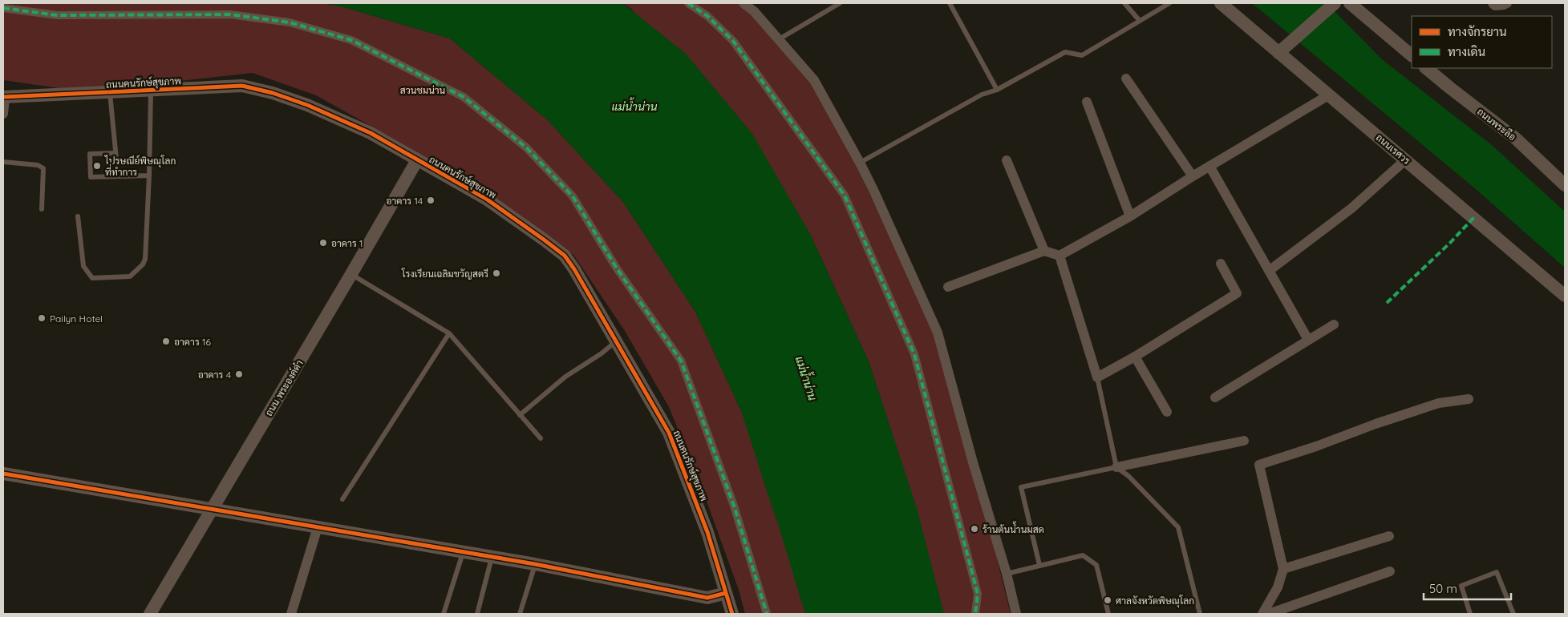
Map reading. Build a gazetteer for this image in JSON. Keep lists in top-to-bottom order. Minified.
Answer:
{"streets":{"street":["ถนนคนรักษ์สุขภาพ","ถนนพระลือ","ถนนเรศวร","ถนน พระองค์ดำ"]},"crossings":[["ถนนคนรักษ์สุขภาพ","ถนน พระองค์ดำ"]],"water":["แม่น้ำน่าน"],"parks":["สวนชมน่าน"],"places":["ไปรษณีย์พิษณุโลก ที่ทำการ","อาคาร 14","อาคาร 1","โรงเรียนเฉลิมขวัญสตรี","Pailyn Hotel","อาคาร 16","อาคาร 4","ร้านต้นน้ำนมสด","ศาลจังหวัดพิษณุโลก"],"legend":["ทางจักรยาน","ทางเดิน"],"scale_bar":"50 m"}
